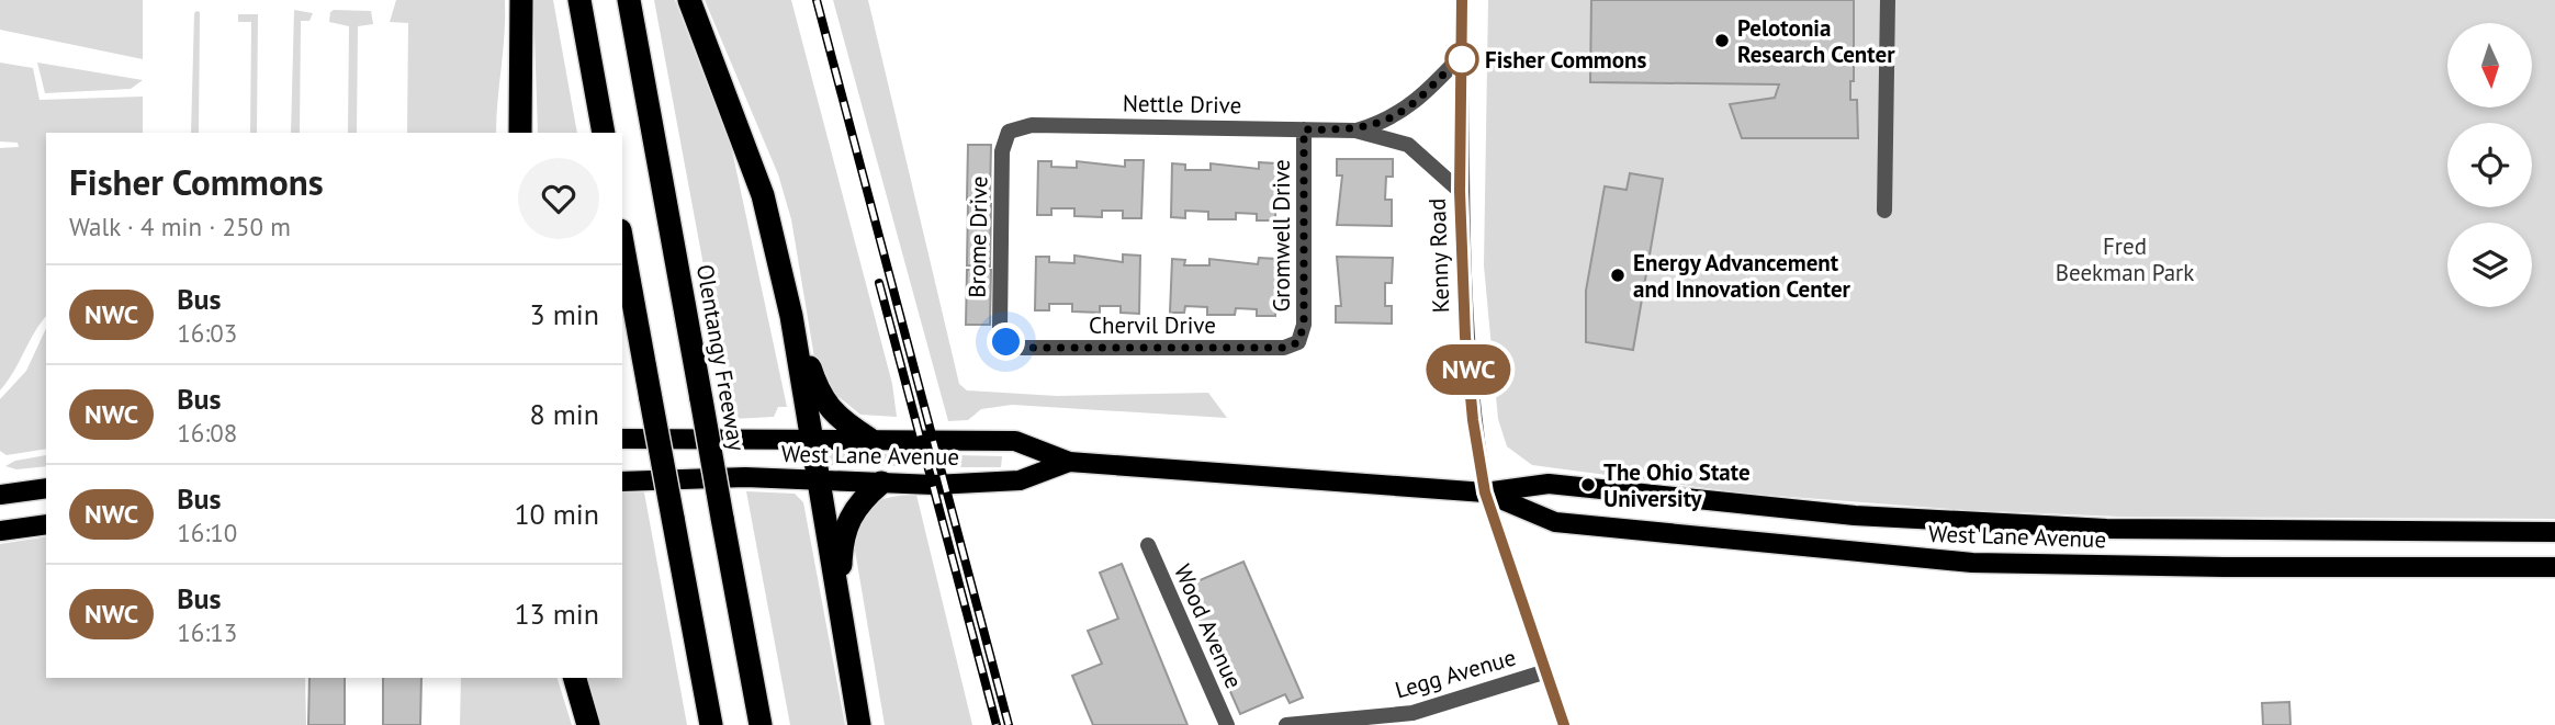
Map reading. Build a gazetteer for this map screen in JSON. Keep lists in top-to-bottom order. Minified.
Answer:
{"streets":{"highway":["Olentangy Freeway"],"main road":["Kenny Road","West Lane Avenue"],"street":["Nettle Drive","Gromwell Drive","Brome Drive","Chervil Drive","Wood Avenue","Legg Avenue"]},"crossings":[["Nettle Drive","Gromwell Drive"],["Nettle Drive","Brome Drive"],["Nettle Drive","Kenny Road"],["Gromwell Drive","Chervil Drive"],["Brome Drive","Chervil Drive"],["Kenny Road","West Lane Avenue"],["Kenny Road","Legg Avenue"]],"parks":["Fred Beekman Park"],"places":["Pelotonia Research Center","Fisher Commons","Energy Advancement and Innovation Center","The Ohio State University"],"lines":["bus line NWC"],"north":"bottom","page":{"on_map":"NWC","heading":["Fisher Commons","Walk · 4 min · 250 m"],"list":[{"mark":"NWC","name":"Bus","note":"16:03","value":"3 min"},{"mark":"NWC","name":"Bus","note":"16:08","value":"8 min"},{"mark":"NWC","name":"Bus","note":"16:10","value":"10 min"},{"mark":"NWC","name":"Bus","note":"16:13","value":"13 min"}]}}
